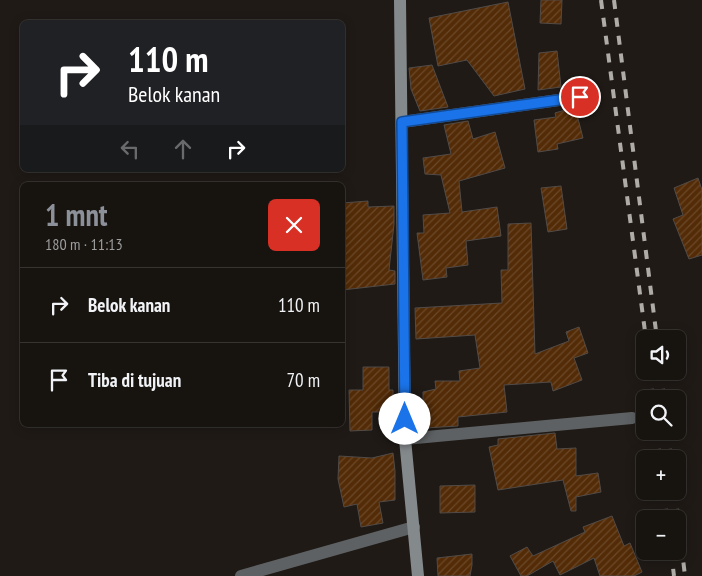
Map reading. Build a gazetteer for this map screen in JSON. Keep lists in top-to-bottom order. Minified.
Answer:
{"page":{"turn":["110 m","Belok kanan"],"heading":["1 mnt","180 m · 11:13"],"list":[{"name":"Belok kanan","value":"110 m"},{"name":"Tiba di tujuan","value":"70 m"}],"map_buttons":["+","−"]}}
